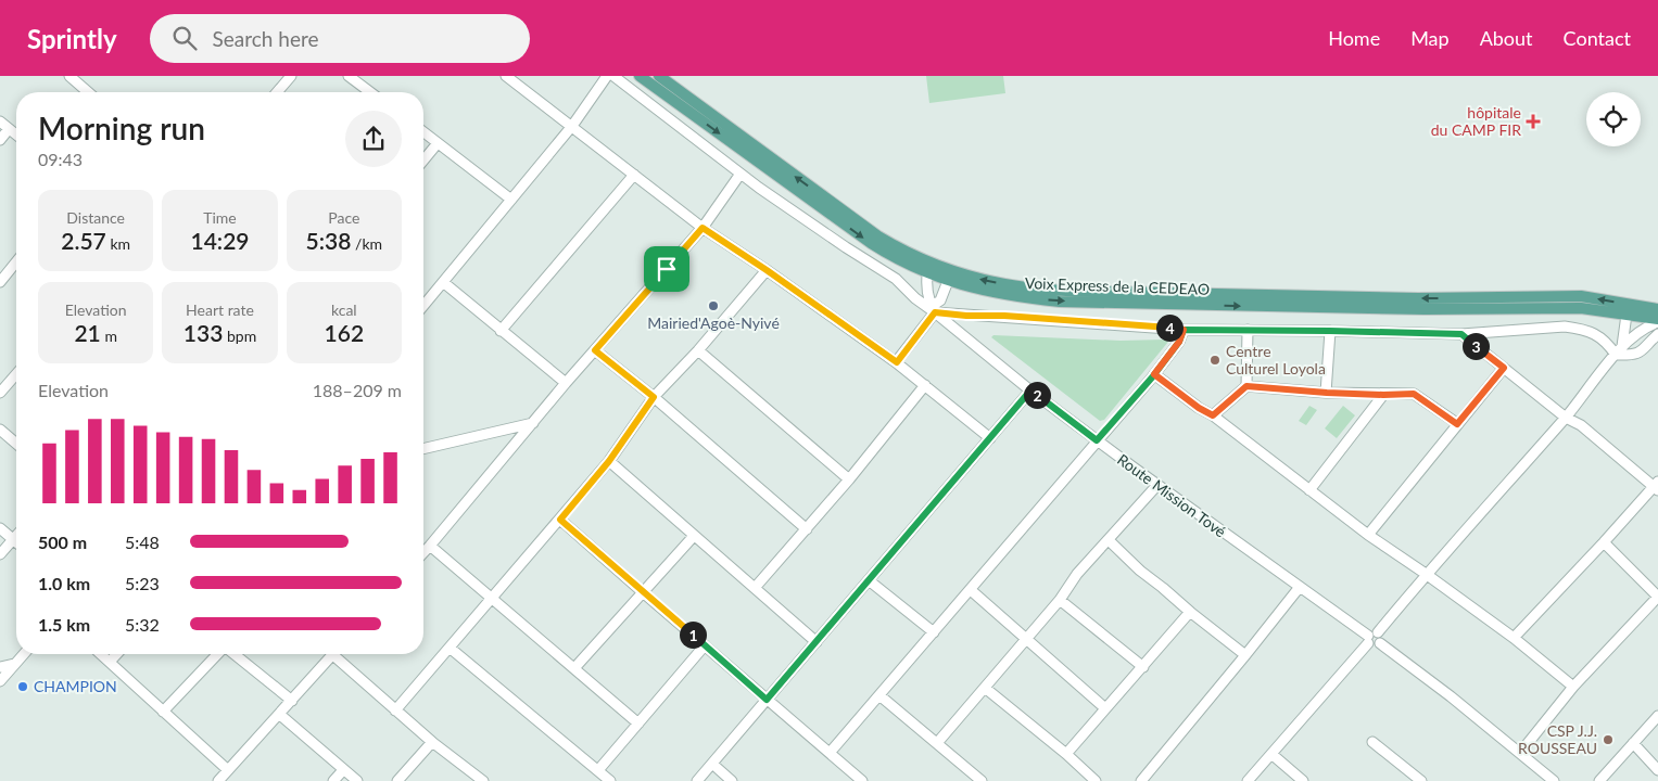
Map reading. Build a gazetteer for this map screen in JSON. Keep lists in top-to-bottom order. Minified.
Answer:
{"streets":{"main road":["Voix Express de la CEDEAO"],"street":["Route Mission Tové"]},"places":{"health":["hôpitale du CAMP FIR"],"other":["Mairied'Agoè-Nyivé","Centre Culturel Loyola","CHAMPION","CSP J.J. ROUSSEAU"]},"page":{"header":"Sprintly","search":"Search here","nav":["Home","Map","About","Contact"],"heading":["Morning run","09:43"],"stats":[["Distance","2.57 km"],["Time","14:29"],["Pace","5:38 /km"],["Elevation","21 m"],["Heart rate","133 bpm"],["kcal","162"]],"pins":["4","3","2","1"],"chart":["Elevation","188–209 m"],"list":[{"name":"500 m","note":"5:48"},{"name":"1.0 km","note":"5:23"},{"name":"1.5 km","note":"5:32"}]}}
